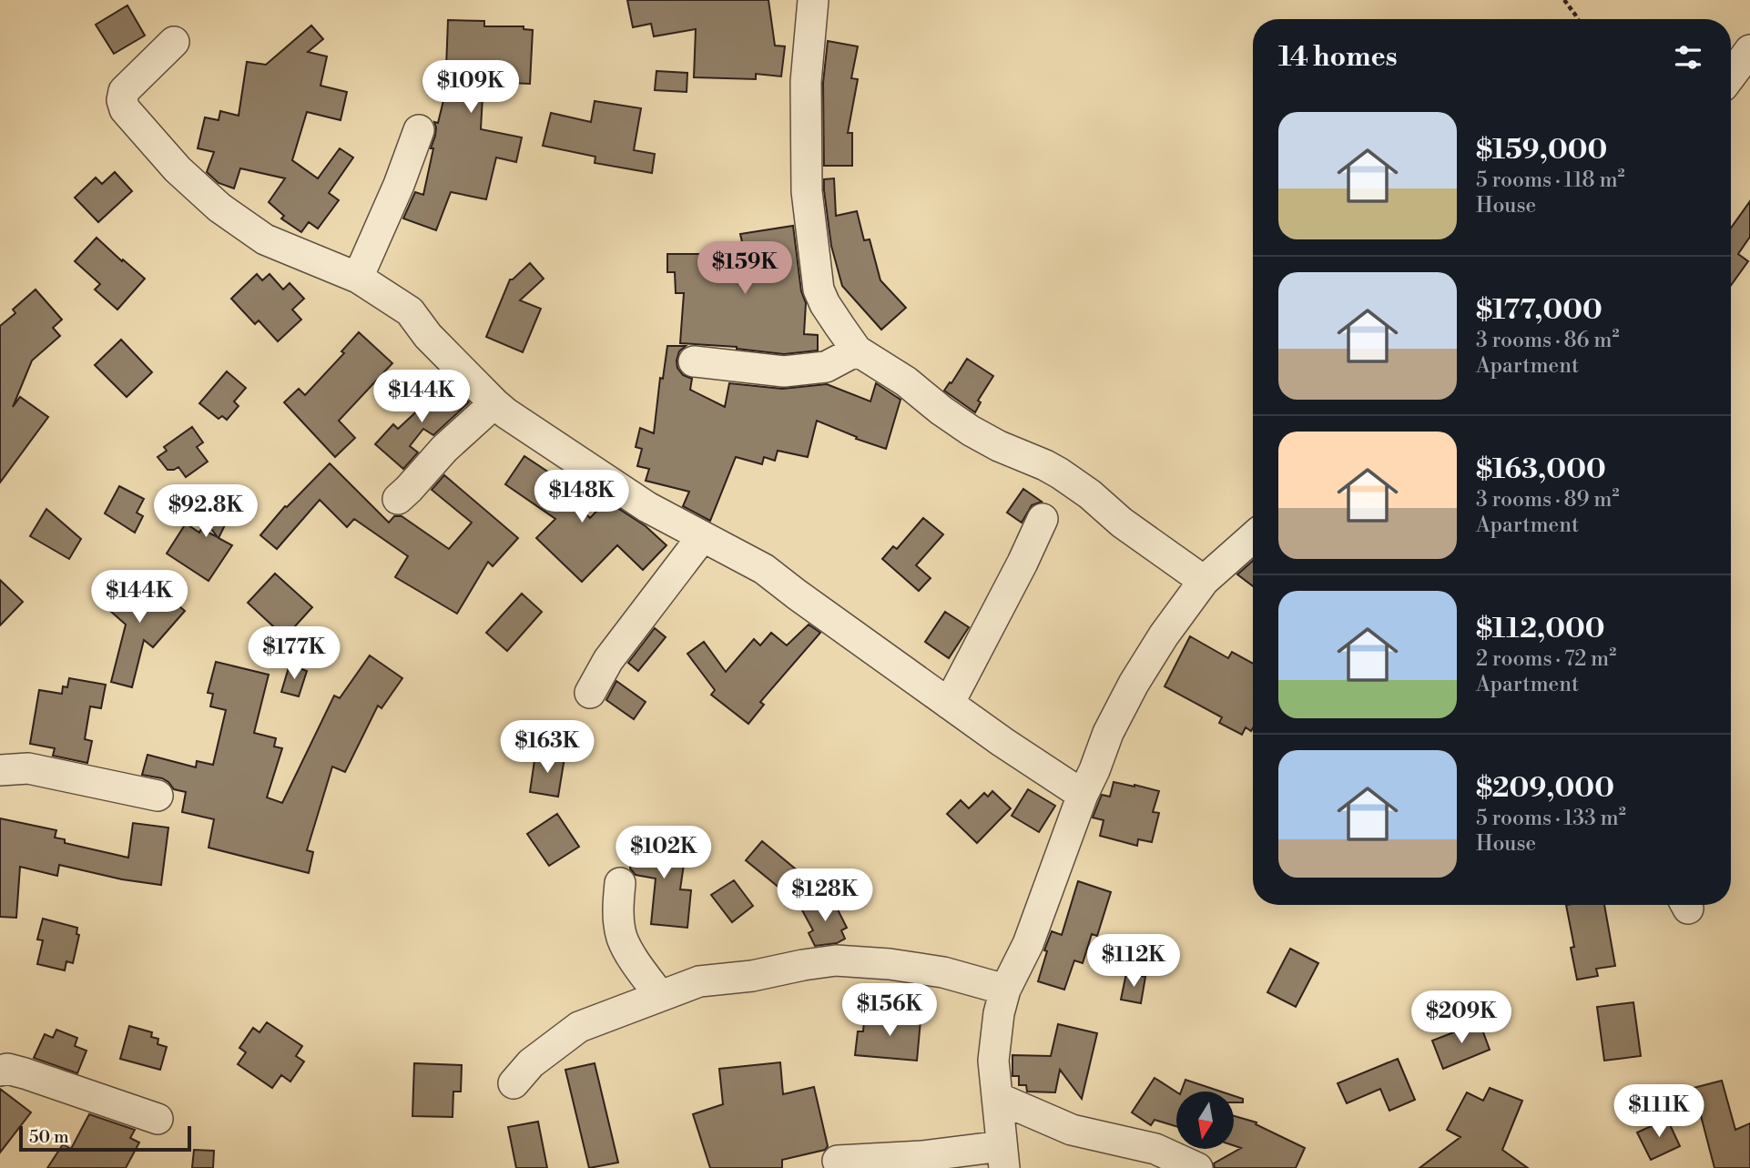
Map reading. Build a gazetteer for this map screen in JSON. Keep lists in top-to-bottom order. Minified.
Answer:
{"scale_bar":"50 m","north":"bottom","page":{"heading":"14 homes","price":["$109K","$159K","$144K","$148K","$92.8K","$144K","$177K","$163K","$102K","$128K","$112K","$156K","$209K","$111K"],"list":[{"name":"$159,000","note":"5 rooms · 118 m² · House"},{"name":"$177,000","note":"3 rooms · 86 m² · Apartment"},{"name":"$163,000","note":"3 rooms · 89 m² · Apartment"},{"name":"$112,000","note":"2 rooms · 72 m² · Apartment"},{"name":"$209,000","note":"5 rooms · 133 m² · House"}],"scale":"50 m"}}
